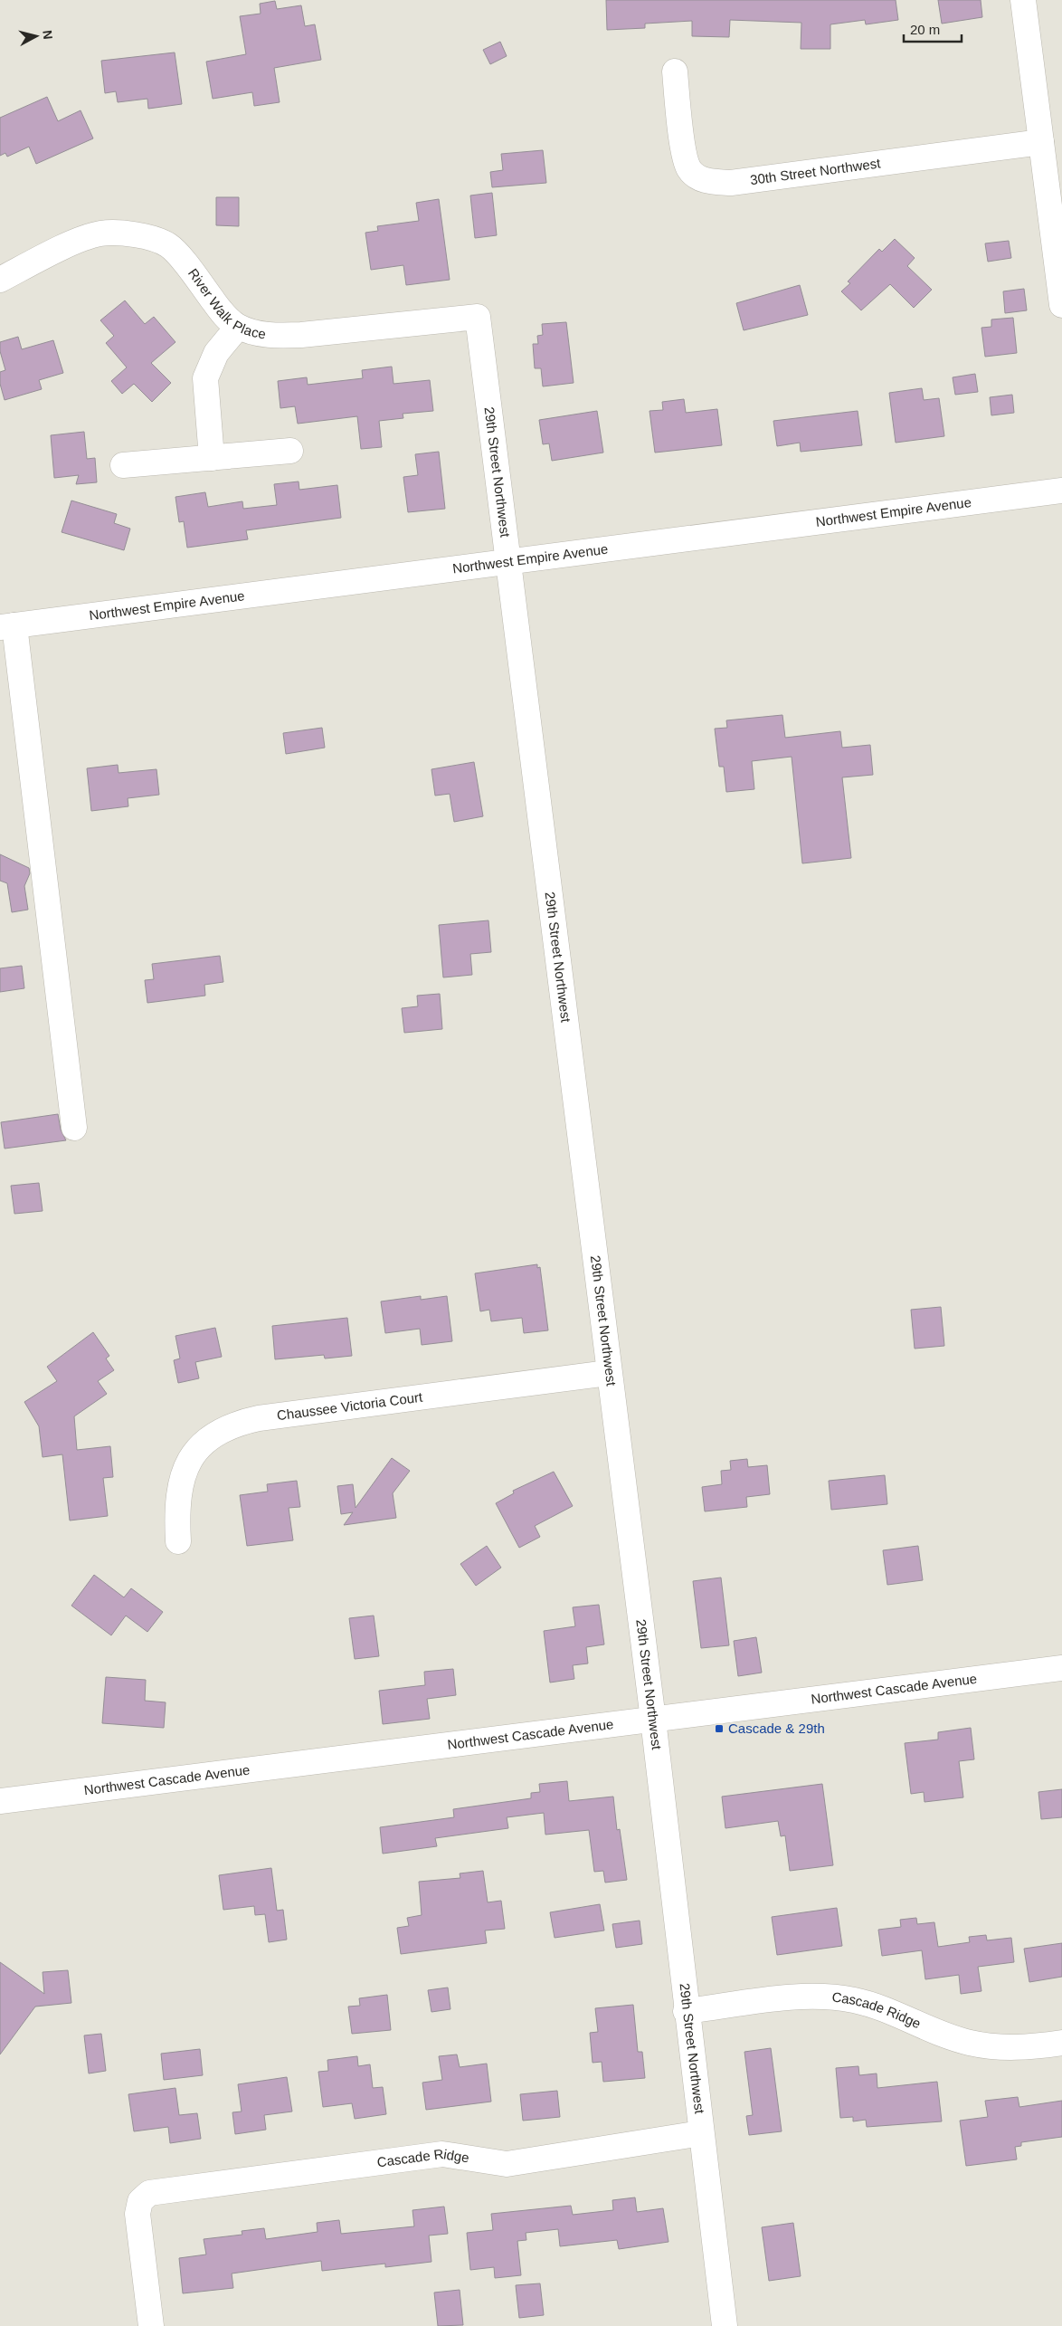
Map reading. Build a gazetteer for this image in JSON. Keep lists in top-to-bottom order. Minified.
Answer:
{"streets":{"street":["30th Street Northwest","River Walk Place","29th Street Northwest","Northwest Empire Avenue","Chaussee Victoria Court","Northwest Cascade Avenue","Cascade Ridge"]},"crossings":[["River Walk Place","29th Street Northwest"],["29th Street Northwest","Northwest Empire Avenue"],["29th Street Northwest","Chaussee Victoria Court"],["29th Street Northwest","Northwest Cascade Avenue"],["29th Street Northwest","Cascade Ridge"]],"places":{"transit":["Cascade & 29th"]},"scale_bar":"20 m","north":"right"}
